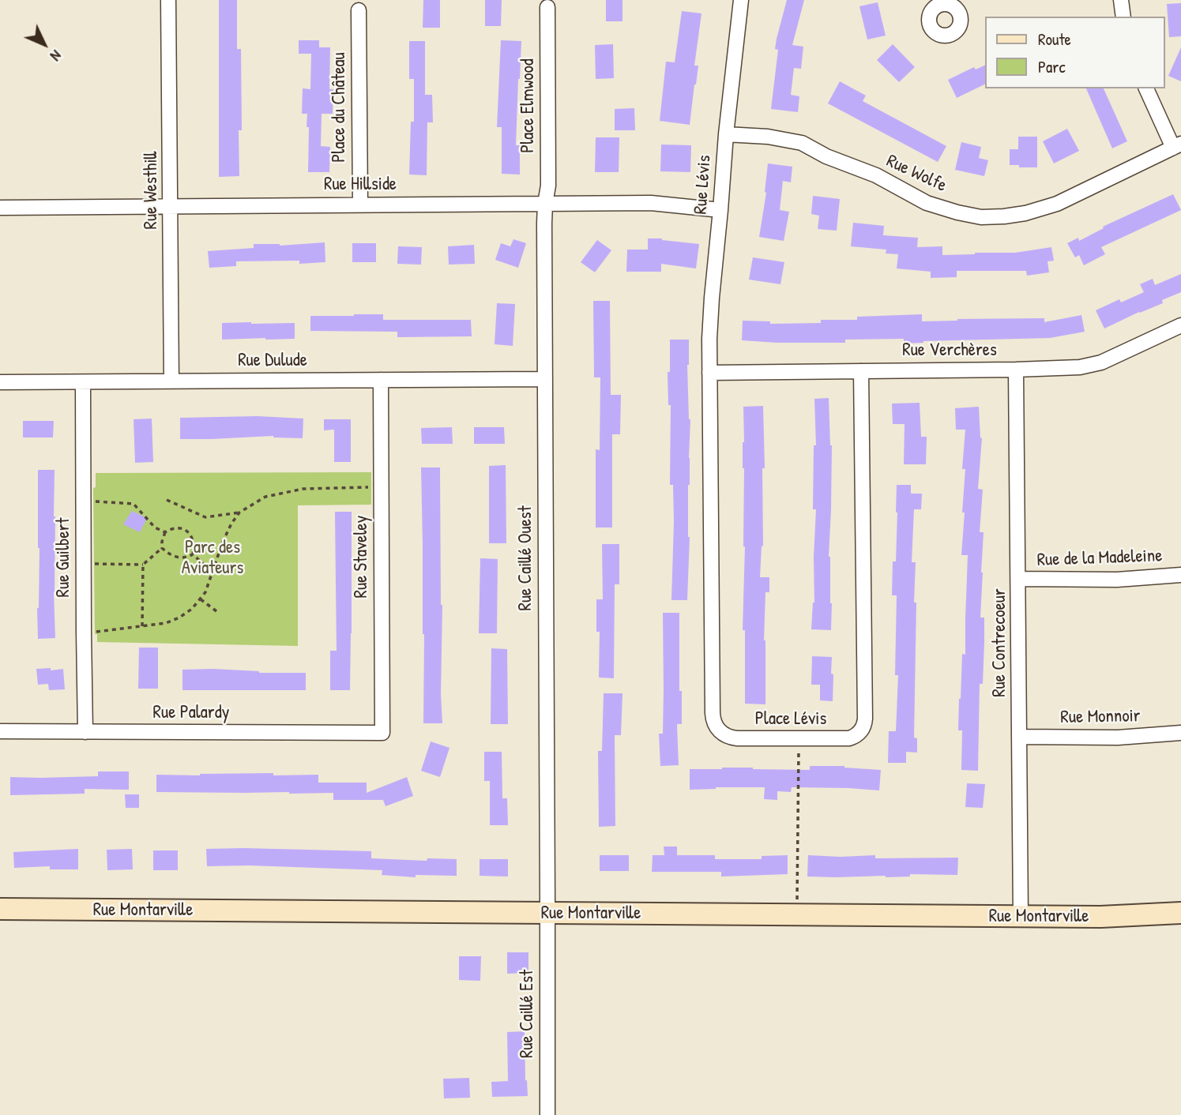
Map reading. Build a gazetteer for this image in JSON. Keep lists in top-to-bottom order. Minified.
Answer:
{"streets":{"street":["Place Elmwood","Place du Château","Rue Wolfe","Rue Hillside","Rue Lévis","Rue Westhill","Rue Verchères","Rue Dulude","Rue Staveley","Rue Guilbert","Rue Caillé Ouest","Rue de la Madeleine","Rue Contrecoeur","Rue Palardy","Rue Monnoir","Place Lévis","Rue Montarville","Rue Caillé Est"]},"crossings":[["Place Elmwood","Rue Hillside"],["Place Elmwood","Rue Caillé Ouest"],["Place du Château","Rue Hillside"],["Rue Wolfe","Rue Lévis"],["Rue Hillside","Rue Lévis"],["Rue Hillside","Rue Westhill"],["Rue Hillside","Rue Caillé Ouest"],["Rue Lévis","Rue Verchères"],["Rue Lévis","Place Lévis"],["Rue Westhill","Rue Dulude"],["Rue Verchères","Rue Contrecoeur"],["Rue Verchères","Place Lévis"],["Rue Dulude","Rue Staveley"],["Rue Dulude","Rue Guilbert"],["Rue Dulude","Rue Caillé Ouest"],["Rue Staveley","Rue Palardy"],["Rue Guilbert","Rue Palardy"],["Rue Caillé Ouest","Rue Montarville"],["Rue Caillé Ouest","Rue Caillé Est"],["Rue de la Madeleine","Rue Contrecoeur"],["Rue Contrecoeur","Rue Monnoir"],["Rue Contrecoeur","Rue Montarville"],["Rue Montarville","Rue Caillé Est"]],"parks":["Parc des Aviateurs"],"legend":["Route","Parc"],"north":"bottom right"}
